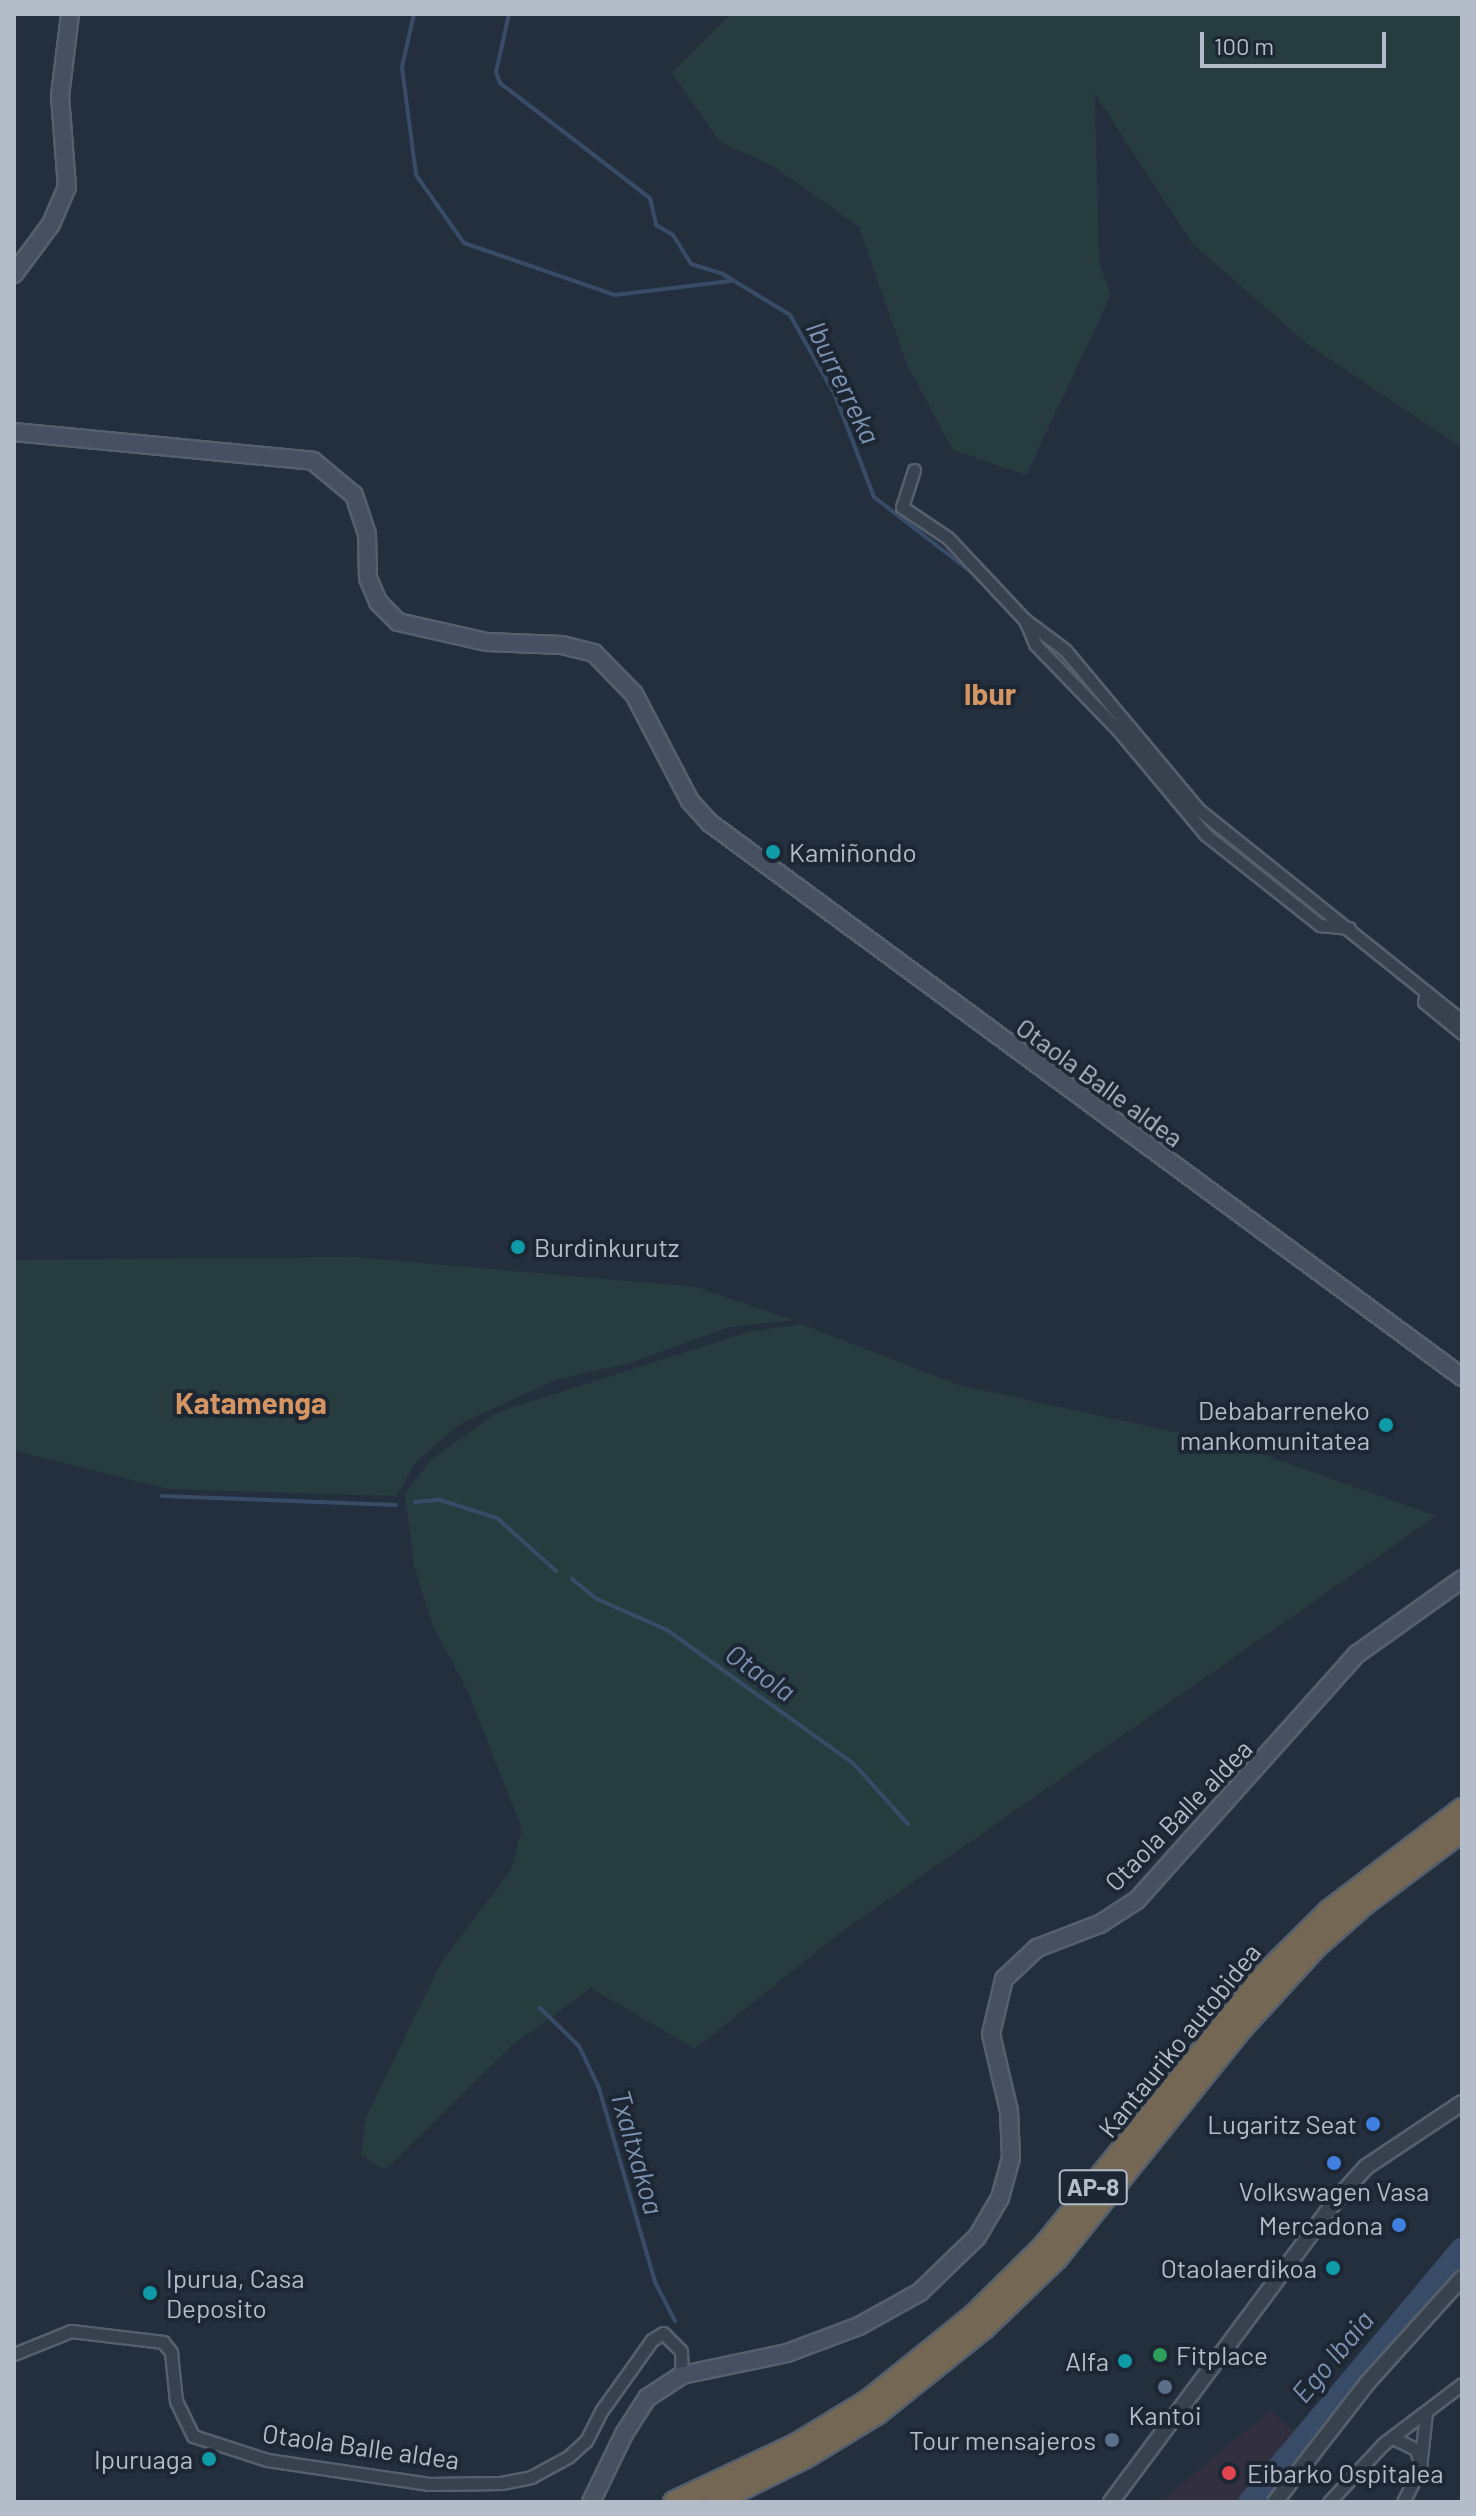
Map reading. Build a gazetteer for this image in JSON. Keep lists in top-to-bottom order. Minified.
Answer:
{"streets":{"highway":["Kantauriko autobidea","AP-8"],"main road":["Otaola Balle aldea"]},"districts":["Ibur","Katamenga"],"water":["Iburrerreka","Otaola","Txaltxakoa","Ego Ibaia"],"places":["Kamiñondo","Burdinkurutz","Debabarreneko mankomunitatea","Lugaritz Seat","Volkswagen Vasa","Mercadona","Otaolaerdikoa","Ipurua, Casa Deposito","Fitplace","Alfa","Kantoi","Tour mensajeros","Ipuruaga","Eibarko Ospitalea"],"scale_bar":"100 m"}
